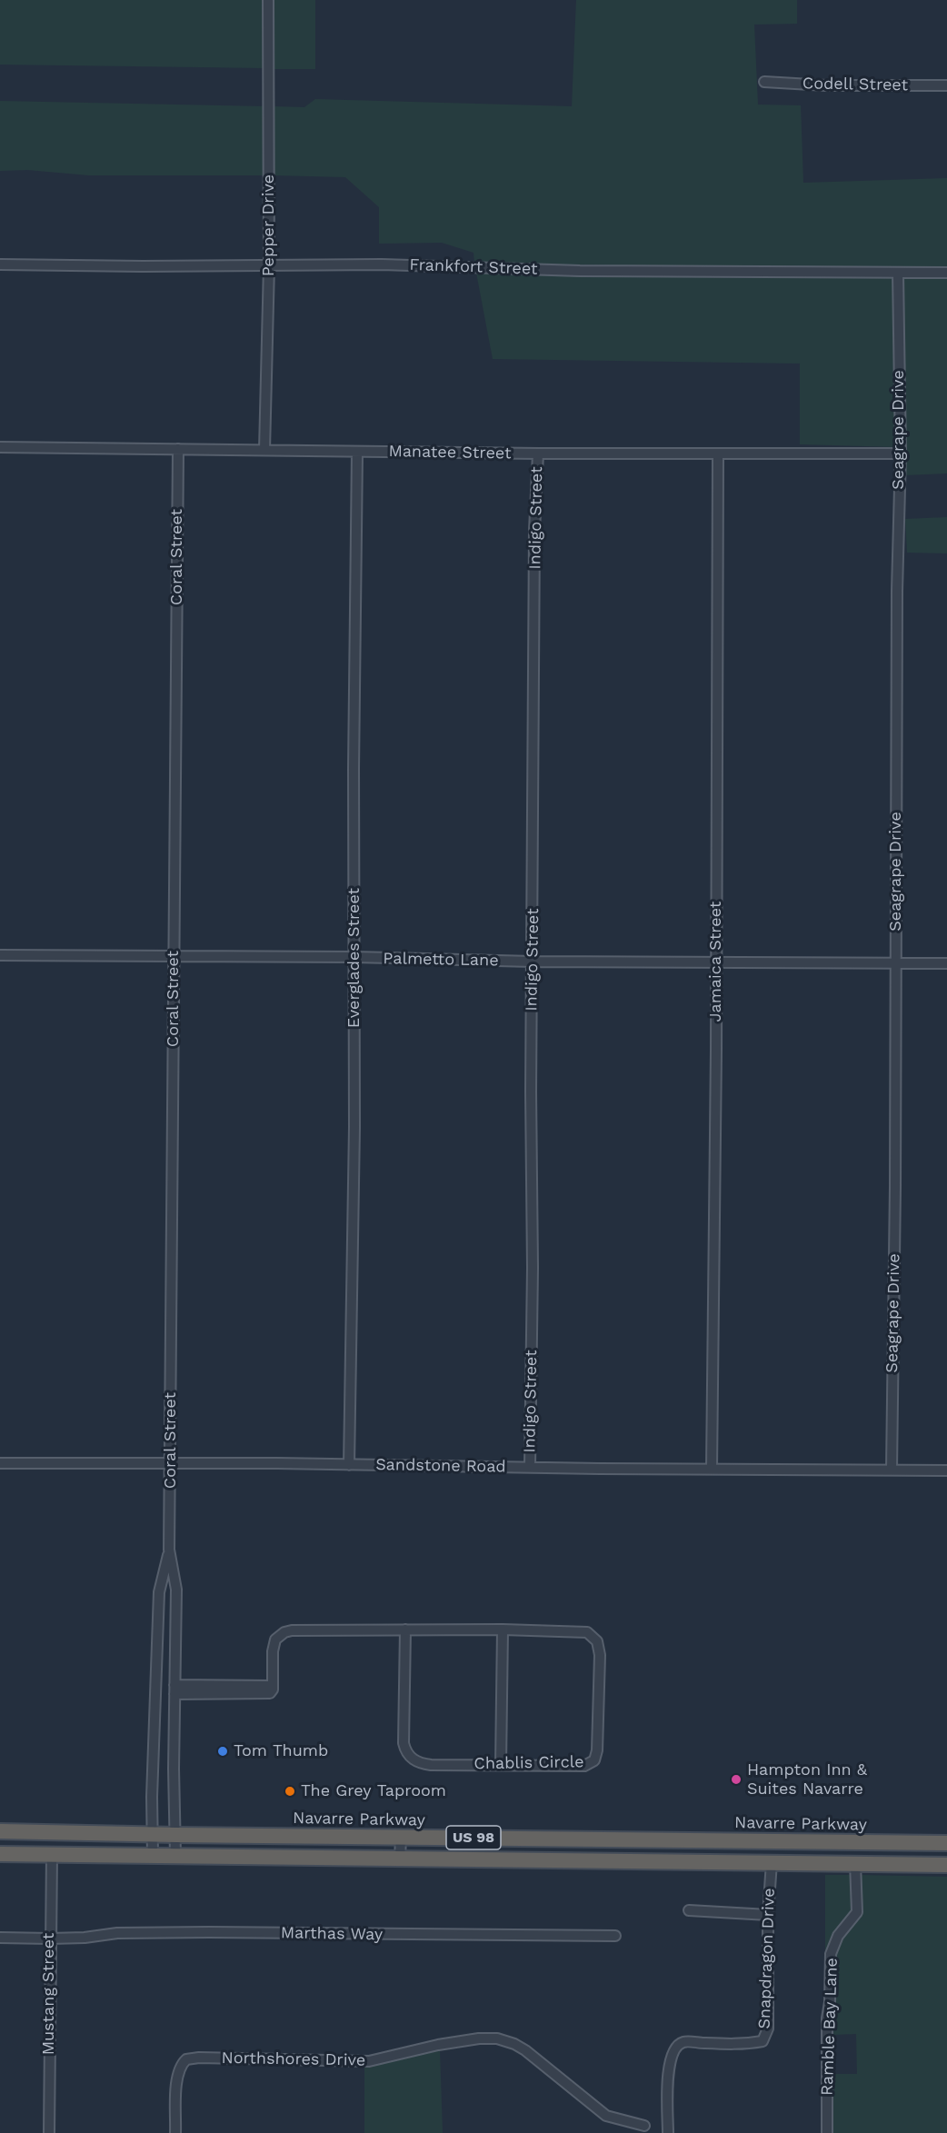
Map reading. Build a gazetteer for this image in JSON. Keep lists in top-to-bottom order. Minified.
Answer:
{"streets":{"highway":["Navarre Parkway","US 98"],"street":["Codell Street","Pepper Drive","Frankfort Street","Seagrape Drive","Manatee Street","Indigo Street","Coral Street","Everglades Street","Palmetto Lane","Jamaica Street","Sandstone Road","Chablis Circle","Marthas Way","Snapdragon Drive","Mustang Street","Ramble Bay Lane","Northshores Drive"]},"crossings":[["Pepper Drive","Frankfort Street"],["Pepper Drive","Manatee Street"],["Frankfort Street","Seagrape Drive"],["Seagrape Drive","Manatee Street"],["Seagrape Drive","Palmetto Lane"],["Seagrape Drive","Sandstone Road"],["Manatee Street","Indigo Street"],["Manatee Street","Coral Street"],["Manatee Street","Everglades Street"],["Manatee Street","Jamaica Street"],["Indigo Street","Palmetto Lane"],["Indigo Street","Sandstone Road"],["Coral Street","Palmetto Lane"],["Coral Street","Sandstone Road"],["Coral Street","Chablis Circle"],["Coral Street","Navarre Parkway"],["Coral Street","US 98"],["Everglades Street","Palmetto Lane"],["Everglades Street","Sandstone Road"],["Palmetto Lane","Jamaica Street"],["Jamaica Street","Sandstone Road"],["US 98","Snapdragon Drive"],["US 98","Mustang Street"],["US 98","Ramble Bay Lane"],["Marthas Way","Mustang Street"]],"places":["Tom Thumb","Hampton Inn & Suites Navarre","The Grey Taproom"]}
